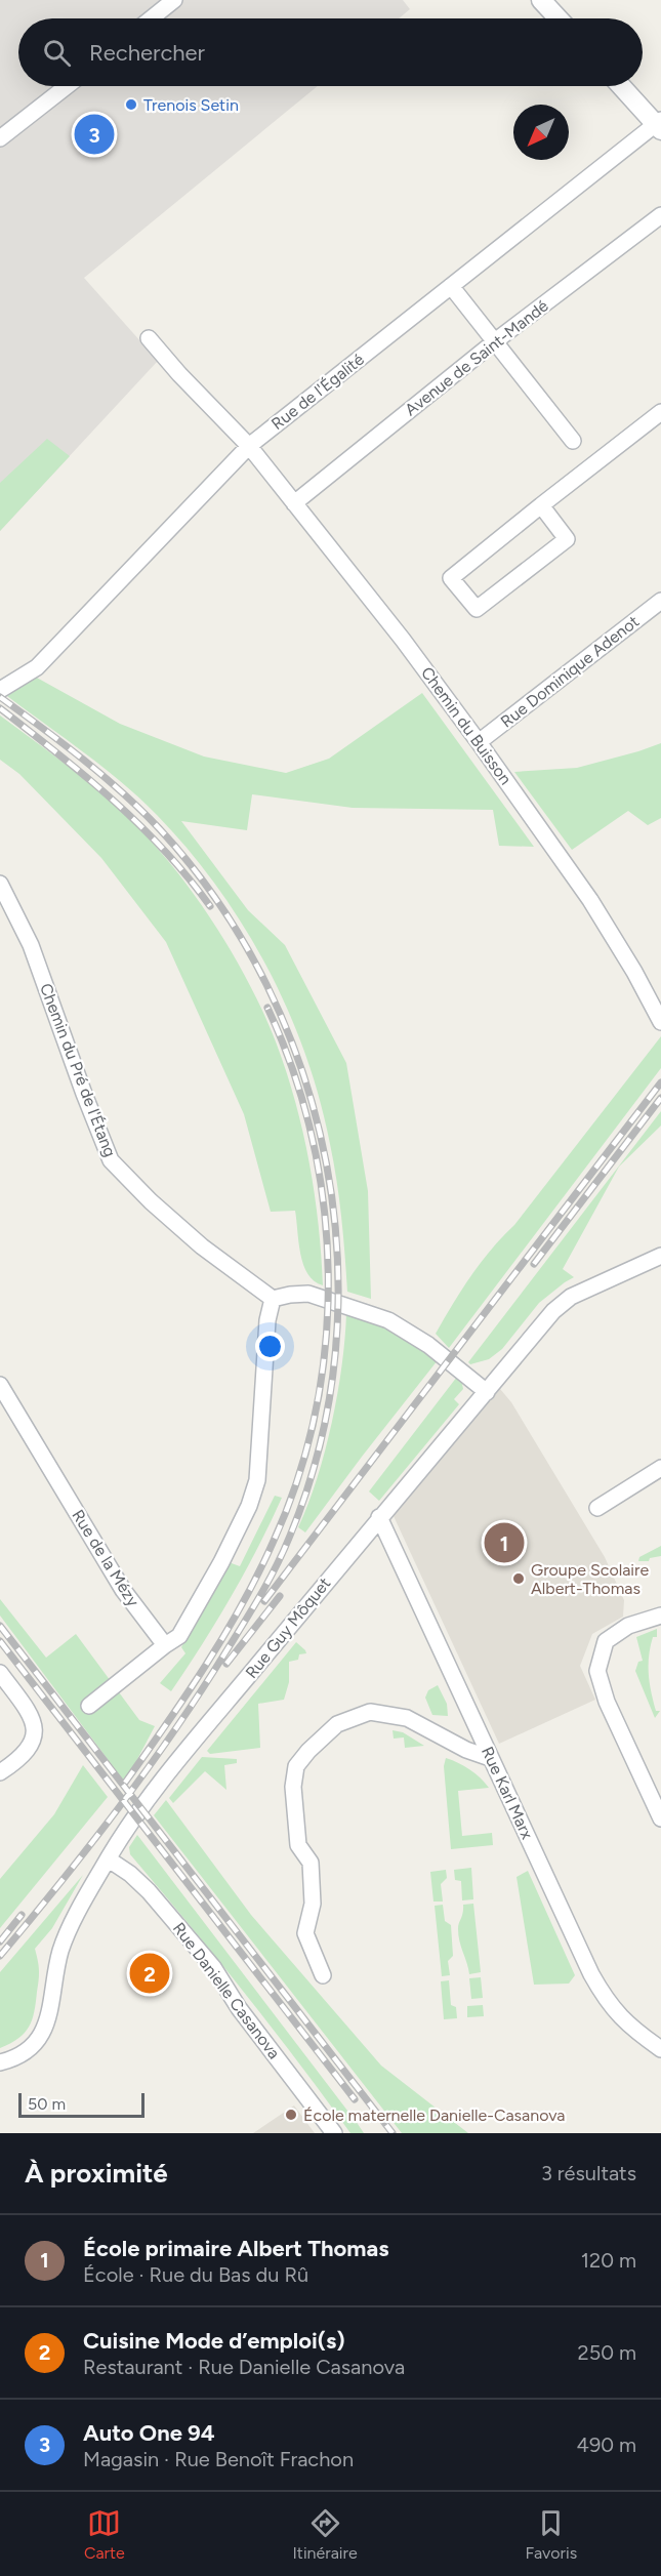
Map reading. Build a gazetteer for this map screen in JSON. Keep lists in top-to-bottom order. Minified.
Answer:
{"streets":{"street":["Avenue de Saint-Mandé","Rue de l'Égalité","Rue Dominique Adenot","Chemin du Buisson","Chemin du Pré de l'Étang","Rue de la Mézy","Rue Guy Môquet","Rue Karl Marx","Rue Danielle Casanova"]},"crossings":[["Avenue de Saint-Mandé","Chemin du Buisson"],["Rue de l'Égalité","Chemin du Buisson"],["Rue Dominique Adenot","Chemin du Buisson"],["Rue Guy Môquet","Rue Karl Marx"],["Rue Guy Môquet","Rue Danielle Casanova"]],"places":["Trenois Setin","Groupe Scolaire Albert-Thomas","École maternelle Danielle-Casanova"],"scale_bar":"50 m","north":"bottom left","page":{"search":"Rechercher","pins":["3","1","2"],"scale":"50 m","heading":["À proximité","3 résultats"],"list":[{"mark":"1","name":"École primaire Albert Thomas","note":"École · Rue du Bas du Rû","value":"120 m"},{"mark":"2","name":"Cuisine Mode d’emploi(s)","note":"Restaurant · Rue Danielle Casanova","value":"250 m"},{"mark":"3","name":"Auto One 94","note":"Magasin · Rue Benoît Frachon","value":"490 m"}],"nav":["Carte","Itinéraire","Favoris"]}}
